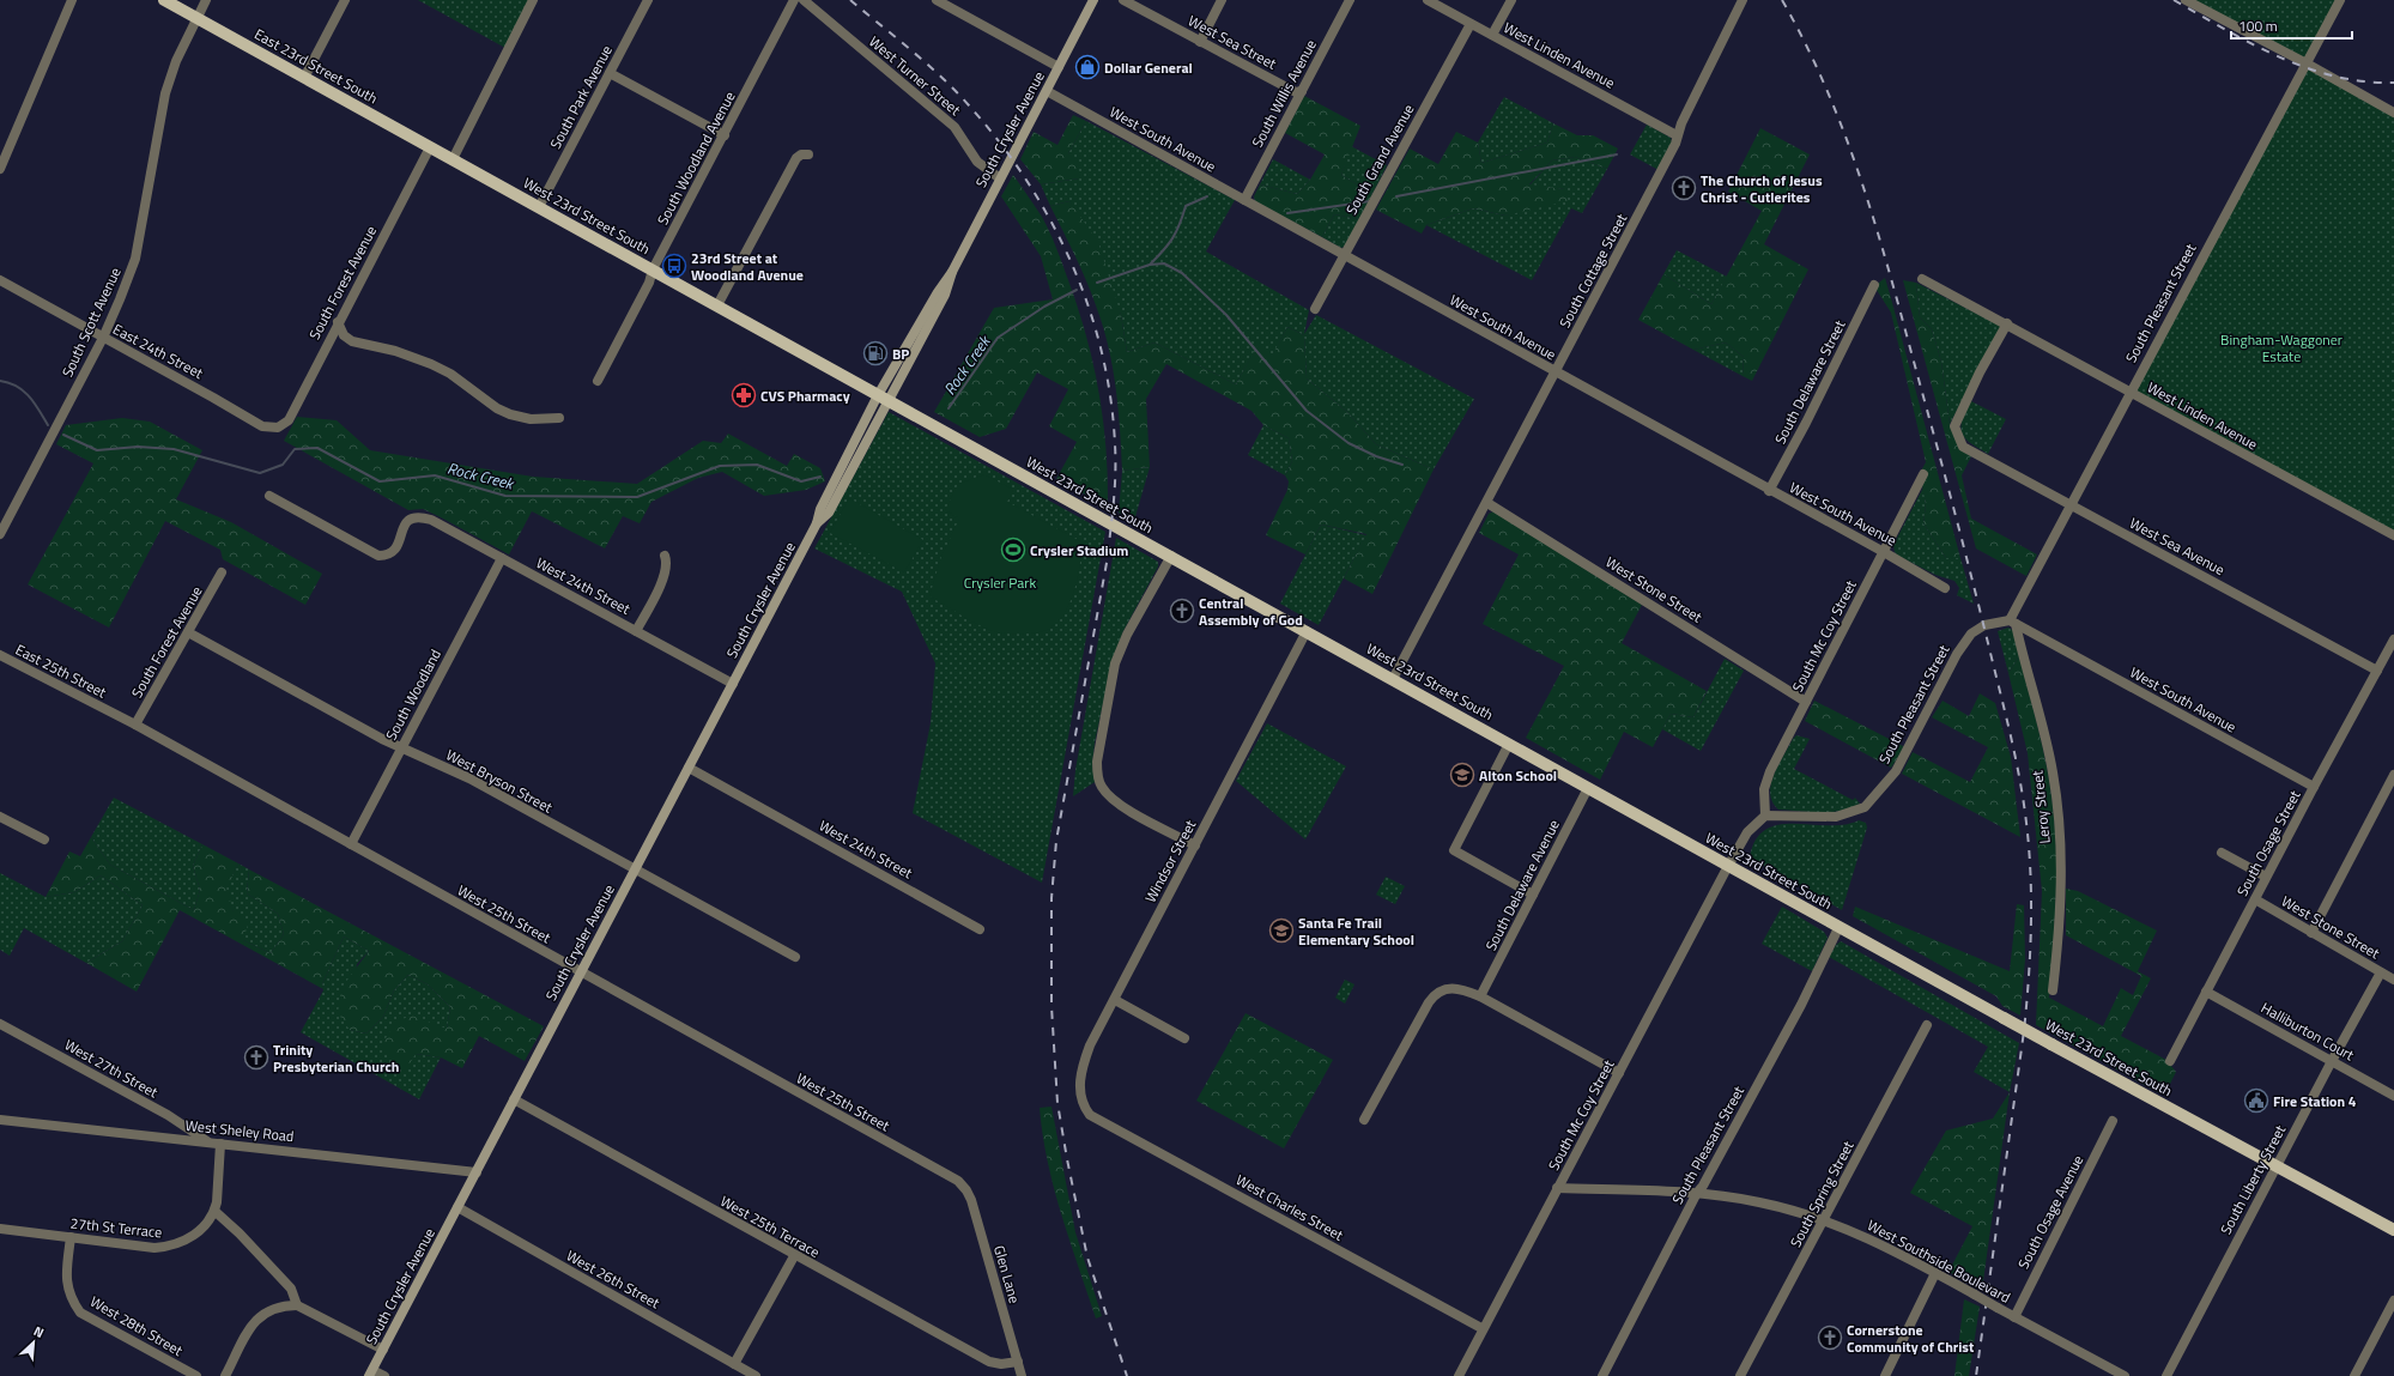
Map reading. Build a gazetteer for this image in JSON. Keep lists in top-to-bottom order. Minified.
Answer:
{"streets":{"main road":["East 23rd Street South","South Crysler Avenue","West 23rd Street South"],"street":["West Sea Street","West Linden Avenue","West Turner Street","South Willis Avenue","South Park Avenue","West South Avenue","South Woodland Avenue","South Grand Avenue","South Cottage Street","South Forest Avenue","South Pleasant Street","South Scott Avenue","East 24th Street","South Delaware Street","West Sea Avenue","West 24th Street","West Stone Street","South Mc Coy Street","East 25th Street","South Woodland","West Bryson Street","Leroy Street","South Osage Street","Windsor Street","South Delaware Avenue","West 25th Street","Halliburton Court","West 27th Street","West Sheley Road","South Liberty Street","South Spring Street","West Charles Street","South Osage Avenue","West 25th Terrace","27th St Terrace","West Southside Boulevard","Glen Lane","West 26th Street","West 28th Street"]},"crossings":[["West Sea Street","South Willis Avenue"],["West Linden Avenue","South Grand Avenue"],["West Linden Avenue","South Cottage Street"],["West Linden Avenue","South Pleasant Street"],["West Linden Avenue","West Sea Avenue"],["East 23rd Street South","West 23rd Street South"],["East 23rd Street South","South Forest Avenue"],["East 23rd Street South","South Scott Avenue"],["West Turner Street","South Crysler Avenue"],["South Willis Avenue","West South Avenue"],["South Park Avenue","West 23rd Street South"],["South Crysler Avenue","West South Avenue"],["South Crysler Avenue","West 23rd Street South"],["South Crysler Avenue","West 24th Street"],["South Crysler Avenue","West Bryson Street"],["South Crysler Avenue","West 25th Street"],["South Crysler Avenue","West Sheley Road"],["South Crysler Avenue","West 25th Terrace"],["South Crysler Avenue","West 26th Street"],["West South Avenue","South Grand Avenue"],["West South Avenue","South Cottage Street"],["West South Avenue","South Pleasant Street"],["West South Avenue","South Delaware Street"],["West South Avenue","South Mc Coy Street"],["West South Avenue","Leroy Street"],["West South Avenue","South Osage Street"],["South Woodland Avenue","West 23rd Street South"],["West 23rd Street South","South Cottage Street"],["West 23rd Street South","South Pleasant Street"],["West 23rd Street South","South Mc Coy Street"],["West 23rd Street South","Windsor Street"],["West 23rd Street South","South Delaware Avenue"],["West 23rd Street South","South Liberty Street"],["South Cottage Street","West Stone Street"],["South Forest Avenue","East 24th Street"],["South Forest Avenue","East 25th Street"],["South Forest Avenue","West Bryson Street"],["South Forest Avenue","West 25th Street"],["South Pleasant Street","West Sea Avenue"],["South Pleasant Street","South Mc Coy Street"],["South Pleasant Street","Leroy Street"],["South Pleasant Street","West Southside Boulevard"],["South Scott Avenue","East 24th Street"],["West Sea Avenue","South Osage Street"],["West 24th Street","South Woodland"],["West Stone Street","South Mc Coy Street"],["West Stone Street","South Osage Street"],["West Stone Street","South Liberty Street"],["South Mc Coy Street","West Charles Street"],["South Mc Coy Street","West Southside Boulevard"],["East 25th Street","West 25th Street"],["South Woodland","West Bryson Street"],["South Woodland","West 25th Street"],["South Osage Street","Halliburton Court"],["Windsor Street","West Charles Street"],["West 25th Street","Glen Lane"],["Halliburton Court","South Liberty Street"],["West 27th Street","West Sheley Road"],["South Spring Street","West Southside Boulevard"],["South Osage Avenue","West Southside Boulevard"],["West 25th Terrace","Glen Lane"],["27th St Terrace","West 28th Street"]],"water":["Rock Creek"],"parks":["Bingham-Waggoner Estate","Crysler Park"],"places":{"shop":["Dollar General"],"church":["The Church of Jesus Christ - Cutlerites","Central Assembly of God","Trinity Presbyterian Church","Cornerstone Community of Christ"],"bus stop":["23rd Street at Woodland Avenue"],"fuel station":["BP"],"pharmacy":["CVS Pharmacy"],"sports":["Crysler Stadium"],"school or university":["Alton School","Santa Fe Trail Elementary School"],"public building":["Fire Station 4"]},"scale_bar":"100 m","north":"top right"}
